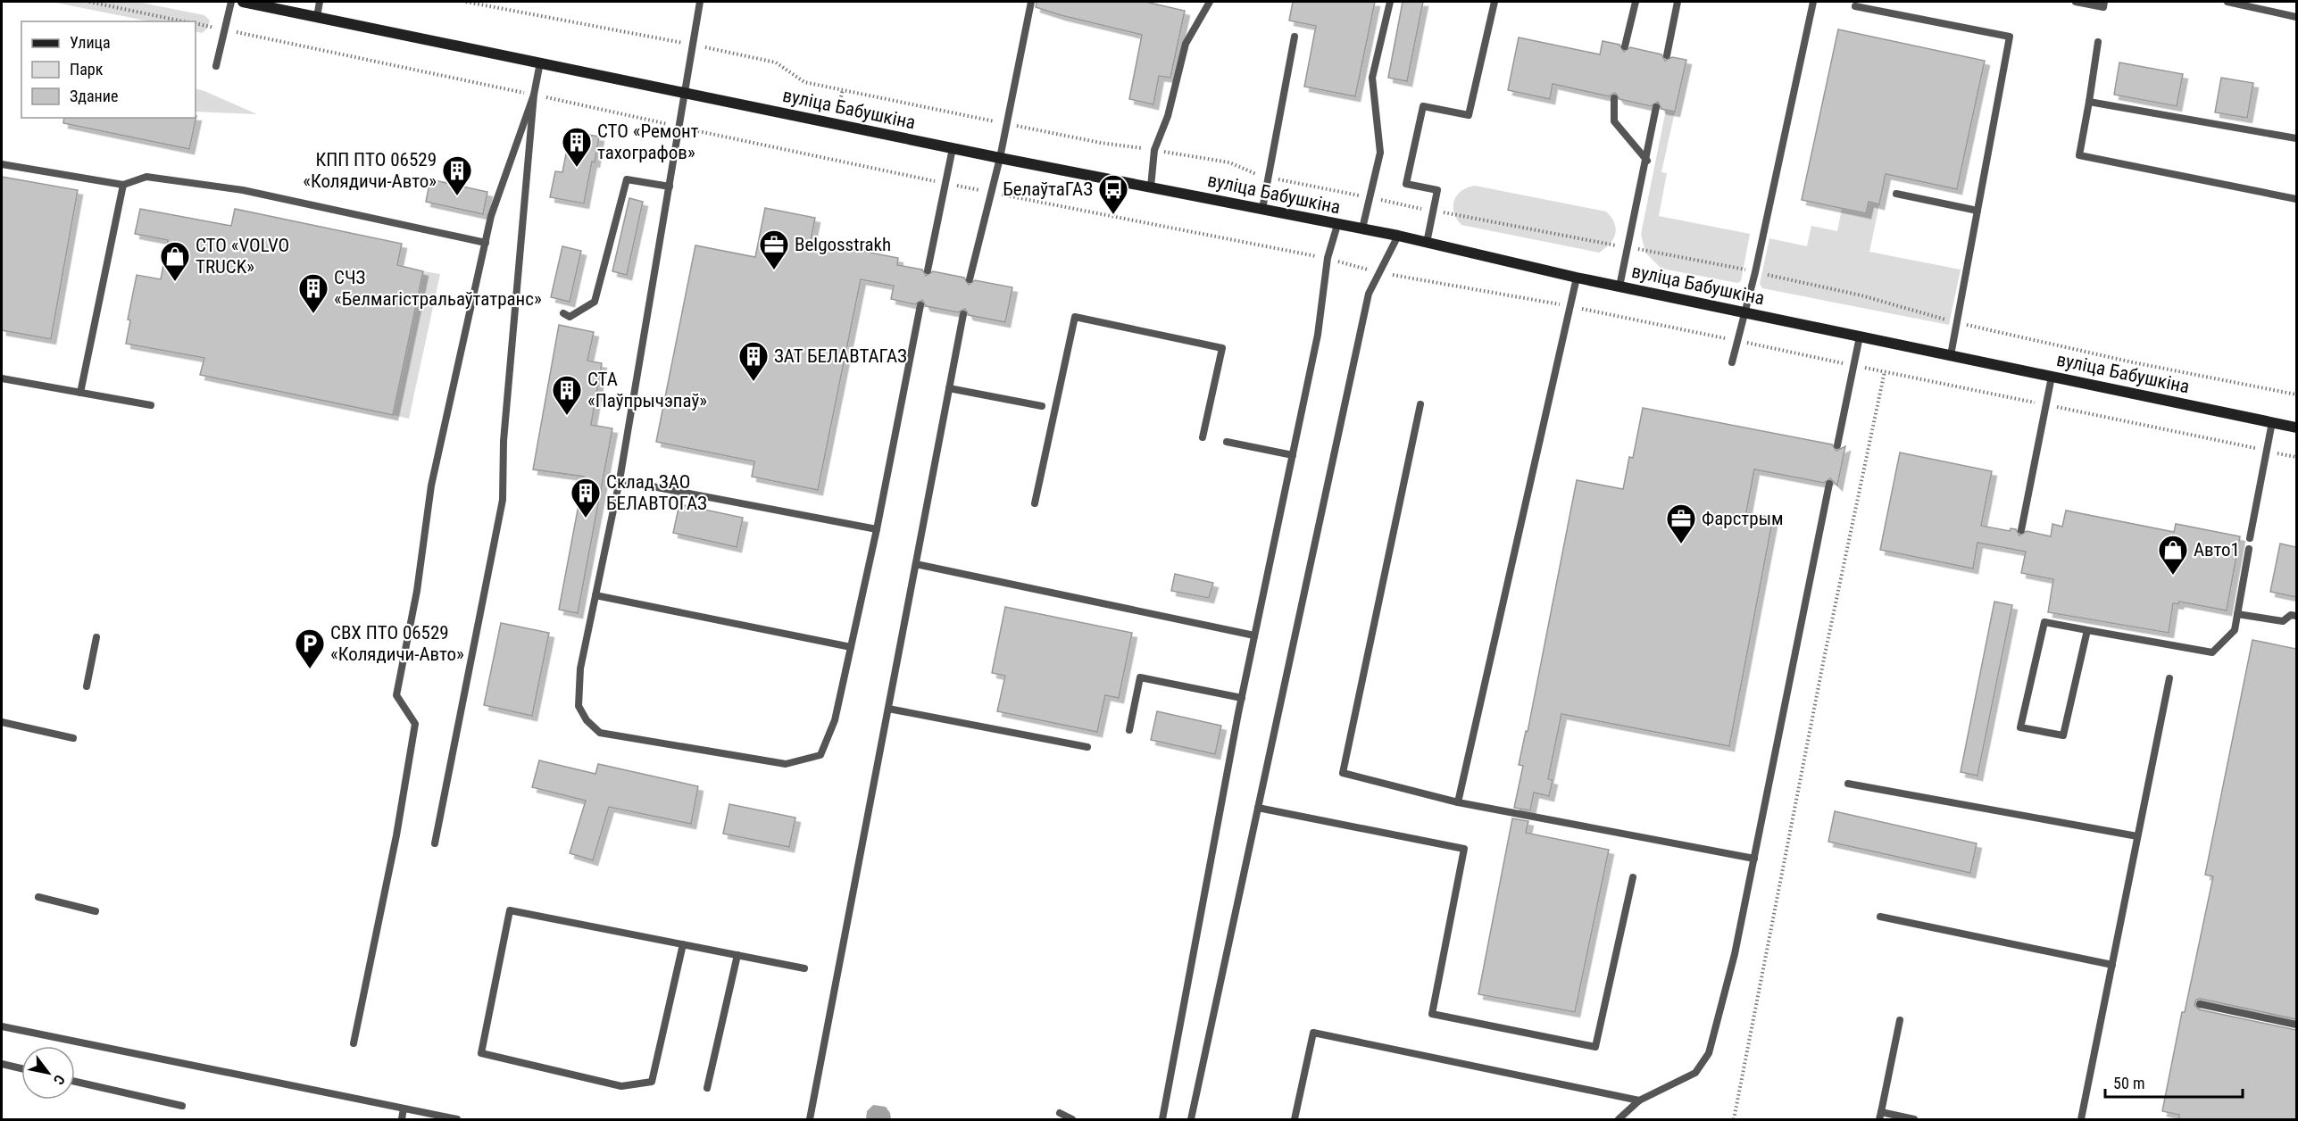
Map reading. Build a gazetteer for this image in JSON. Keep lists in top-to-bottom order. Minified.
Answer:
{"streets":{"street":["вуліца Бабушкіна"]},"places":{"building":["СТО «Ремонт тахографов»","КПП ПТО 06529 «Колядичи-Авто»","СЧЗ «Белмагістральаўтатранс»","ЗАТ БЕЛАВТАГАЗ","СТА «Паўпрычэпаў»","Склад ЗАО БЕЛАВТОГАЗ"],"bus stop":["БелаўтаГАЗ"],"office":["Belgosstrakh","Фарстрым"],"shop":["СТО «VOLVO TRUCK»","Авто1"],"parking":["СВХ ПТО 06529 «Колядичи-Авто»"]},"legend":["Улица","Парк","Здание"],"scale_bar":"50 m","north":"bottom right"}
